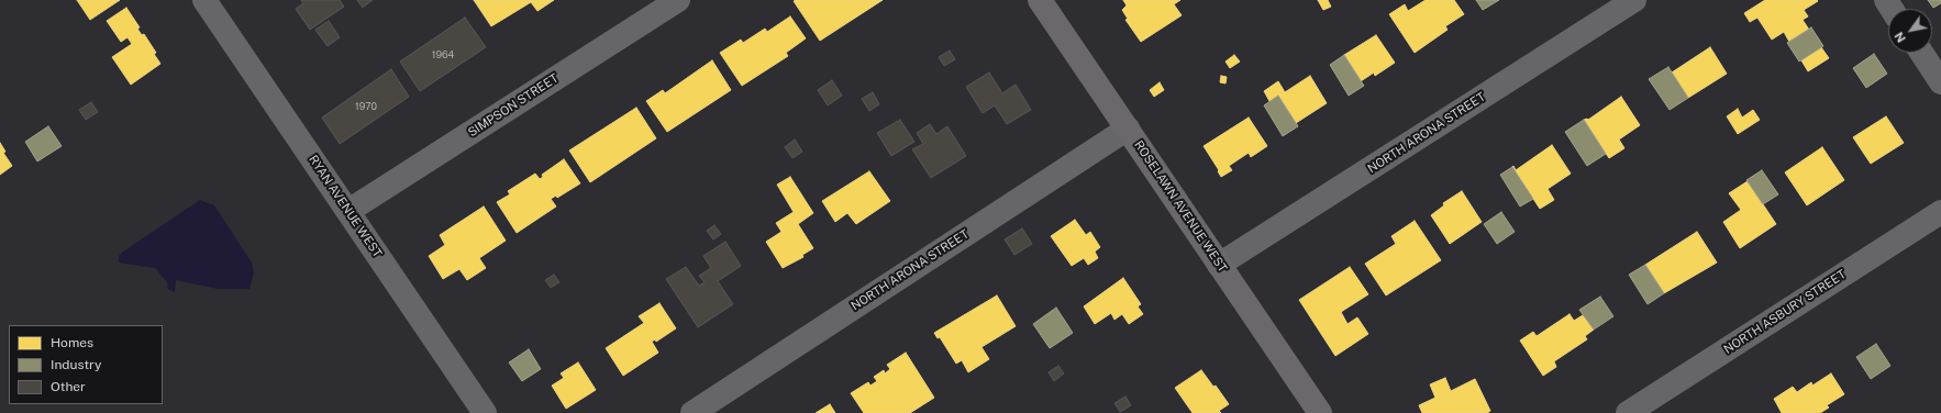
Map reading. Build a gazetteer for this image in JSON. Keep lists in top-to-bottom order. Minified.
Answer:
{"streets":{"street":["SIMPSON STREET","NORTH ARONA STREET","RYAN AVENUE WEST","ROSELAWN AVENUE WEST","NORTH ASBURY STREET"]},"crossings":[["SIMPSON STREET","RYAN AVENUE WEST"],["NORTH ARONA STREET","ROSELAWN AVENUE WEST"]],"house_numbers":["1964","1970"],"legend":["Homes","Industry","Other"],"north":"bottom left"}
